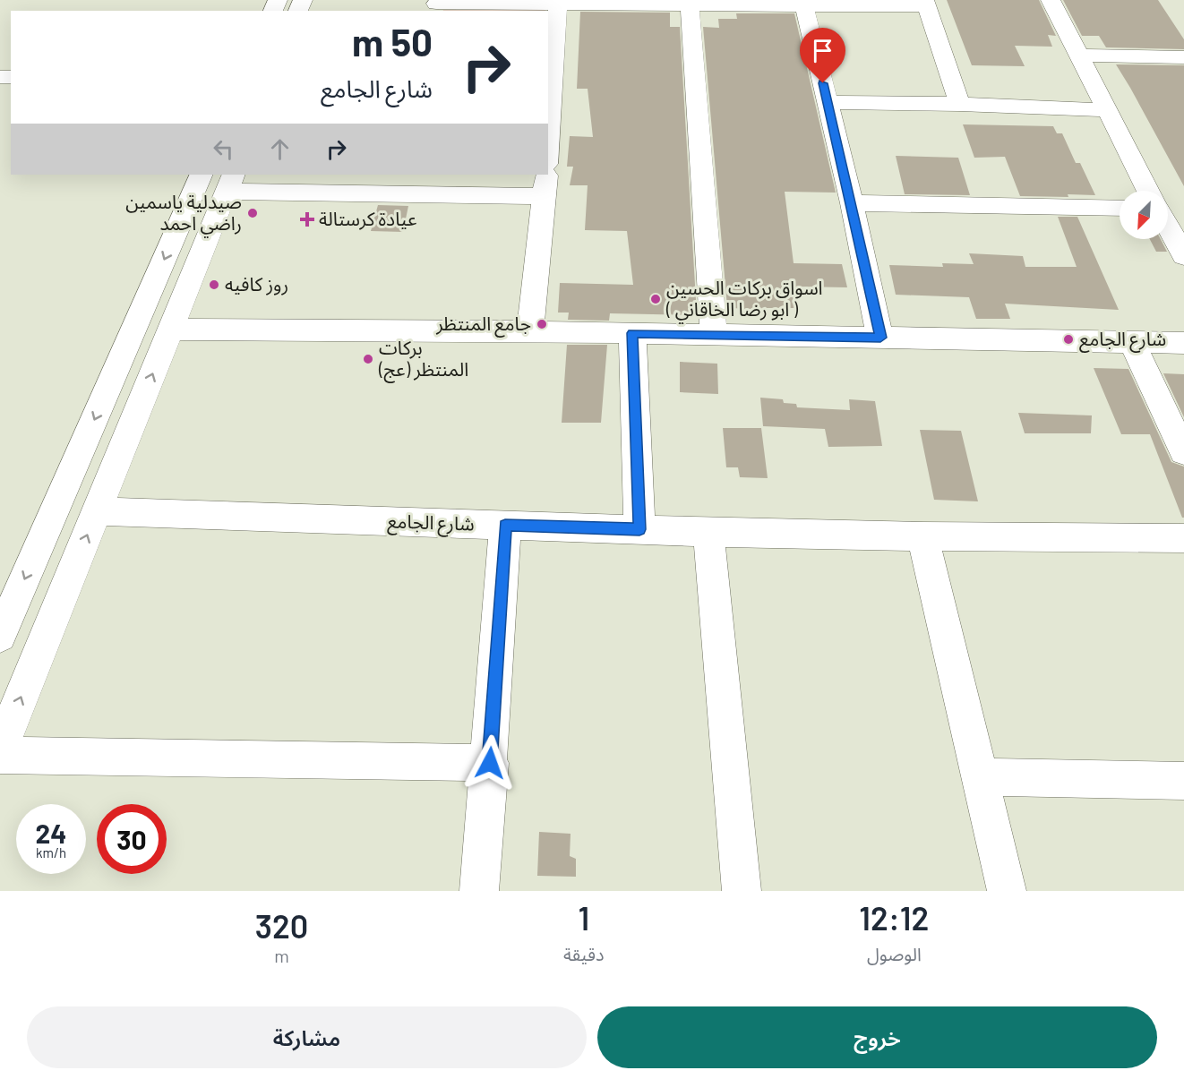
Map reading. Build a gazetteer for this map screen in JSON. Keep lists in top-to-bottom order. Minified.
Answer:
{"streets":{"street":["شارع الجامع"]},"places":{"other":["صيدلية ياسمين راضي احمد","روز كافيه","اسواق بركات الحسين ( ابو رضا الخاقاني )","جامع المنتظر","شارع الجامع","بركات المنتظر (عج)"],"health":["عيادة كرستالة"]},"north":"bottom left","page":{"turn":["50 m","شارع الجامع"],"speed":"24 km/h","limit":"30","eta":["12:12","الوصول","1","دقيقة","320","m"],"buttons":["خروج","مشاركة"]}}
